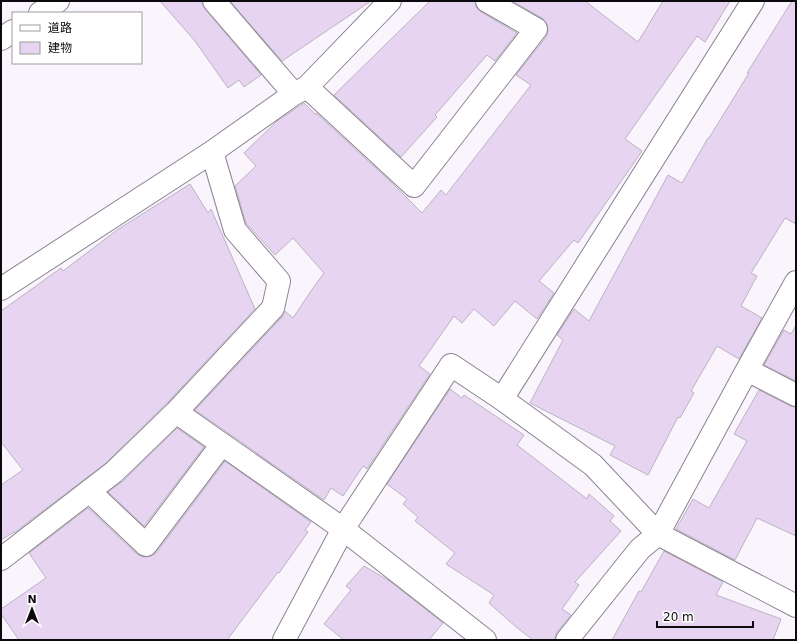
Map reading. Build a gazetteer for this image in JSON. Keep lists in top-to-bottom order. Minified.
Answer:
{"legend":["道路","建物"],"scale_bar":"20 m","north":"top"}
